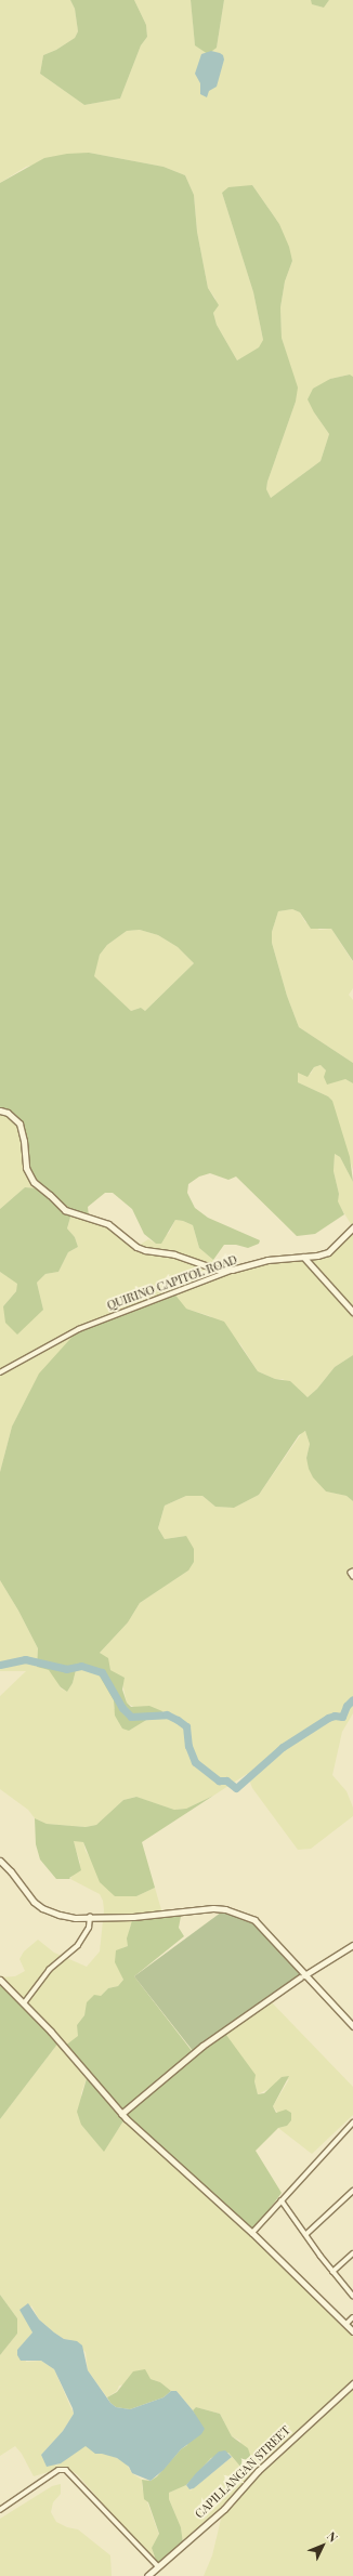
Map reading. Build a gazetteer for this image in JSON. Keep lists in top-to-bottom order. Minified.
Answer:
{"streets":{"street":["QUIRINO CAPITOL ROAD","CAPILLANGAN STREET"]},"north":"top right"}
